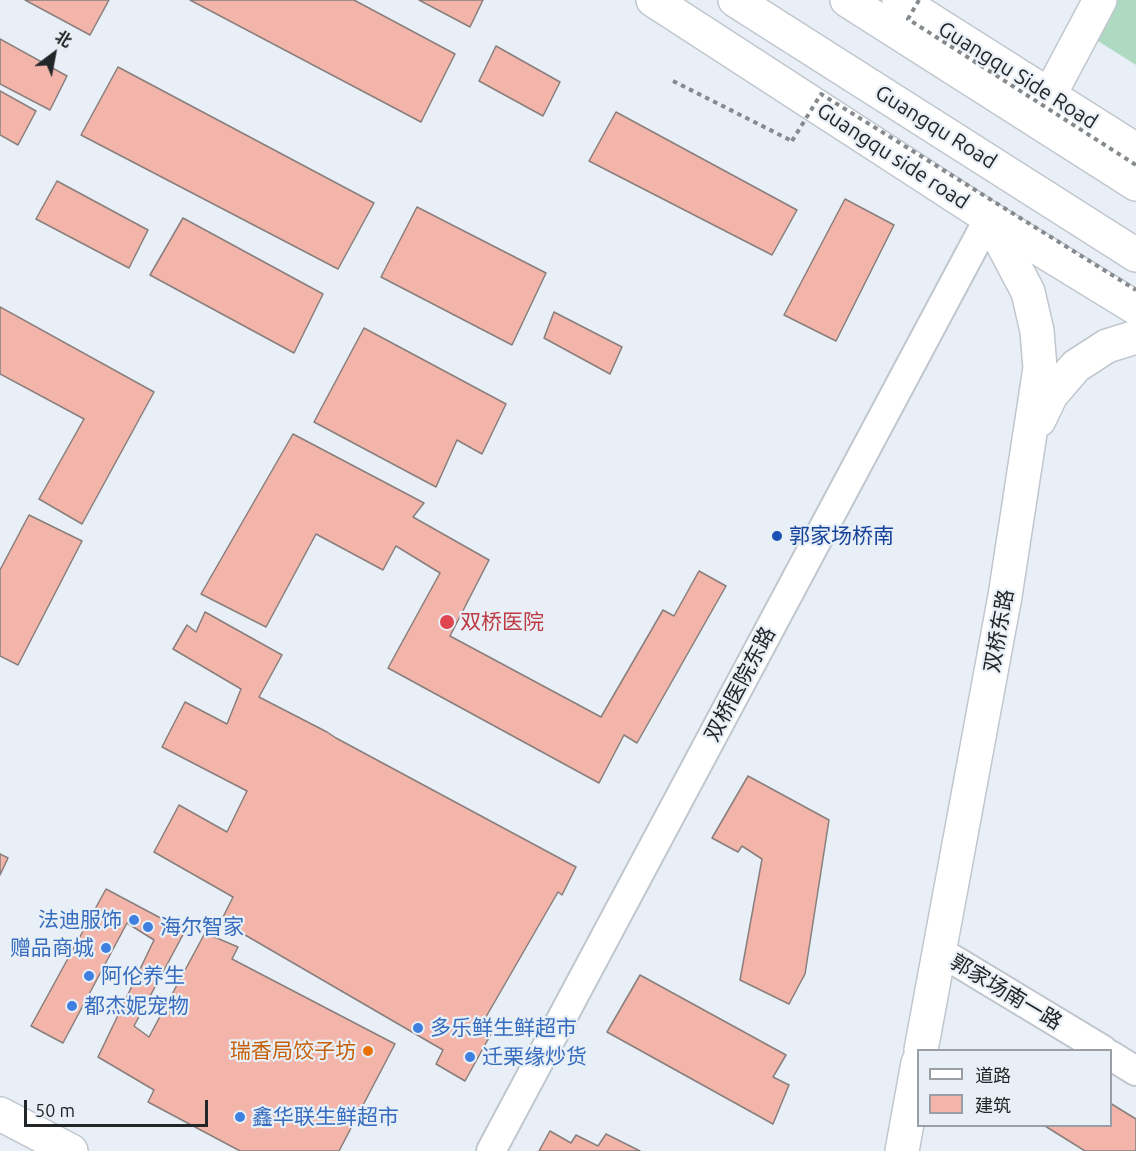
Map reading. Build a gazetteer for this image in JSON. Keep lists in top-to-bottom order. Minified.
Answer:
{"streets":{"main road":["Guangqu Side Road","Guangqu Road","Guangqu side road","双桥东路"],"street":["双桥医院东路","郭家场南一路"]},"crossings":[["Guangqu side road","双桥东路"],["Guangqu side road","双桥医院东路"],["双桥东路","双桥医院东路"],["双桥东路","郭家场南一路"]],"places":["郭家场桥南","双桥医院","法迪服饰","海尔智家","赠品商城","阿伦养生","都杰妮宠物","多乐鲜生鲜超市","瑞香局饺子坊","迁栗缘炒货","鑫华联生鲜超市"],"legend":["道路","建筑"],"scale_bar":"50 m","north":"top right"}
